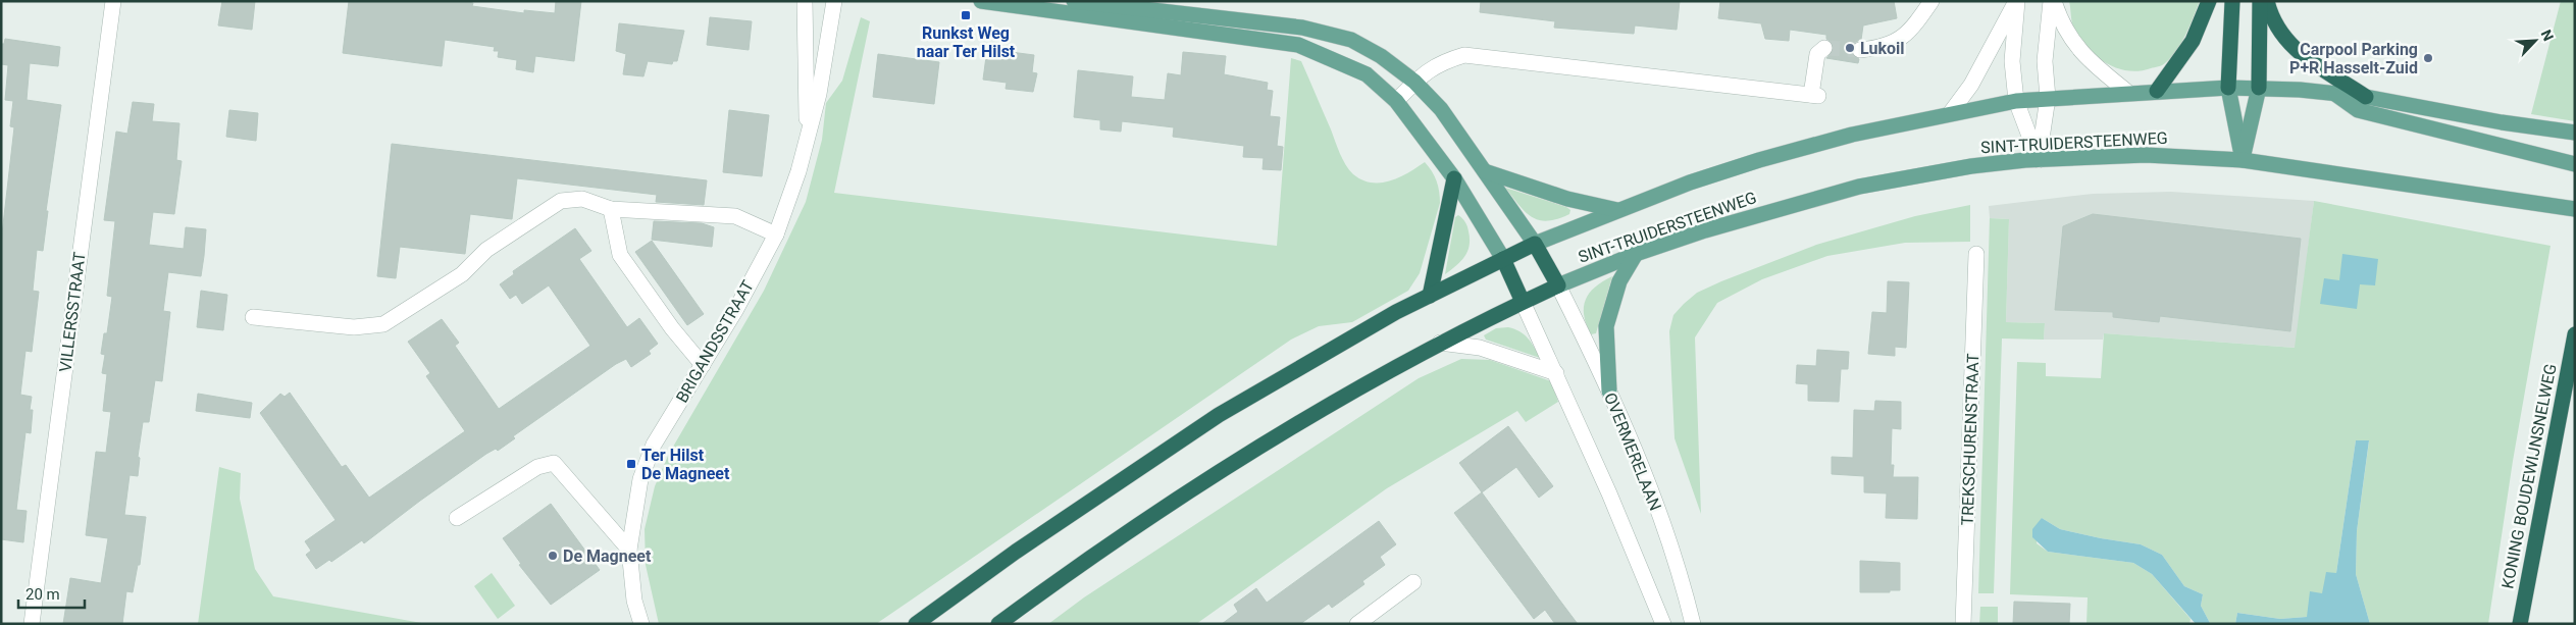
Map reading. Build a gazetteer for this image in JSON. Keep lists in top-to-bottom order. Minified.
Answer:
{"streets":{"highway":["SINT-TRUIDERSTEENWEG","KONING BOUDEWIJNSNELWEG"],"street":["VILLERSSTRAAT","BRIGANDSSTRAAT","TREKSCHURENSTRAAT","OVERMERELAAN"]},"crossings":[["SINT-TRUIDERSTEENWEG","OVERMERELAAN"]],"places":{"transit":["Runkst Weg naar Ter Hilst","Ter Hilst De Magneet"],"other":["Lukoil","Carpool Parking P+R Hasselt-Zuid","De Magneet"]},"scale_bar":"20 m","north":"top right"}
